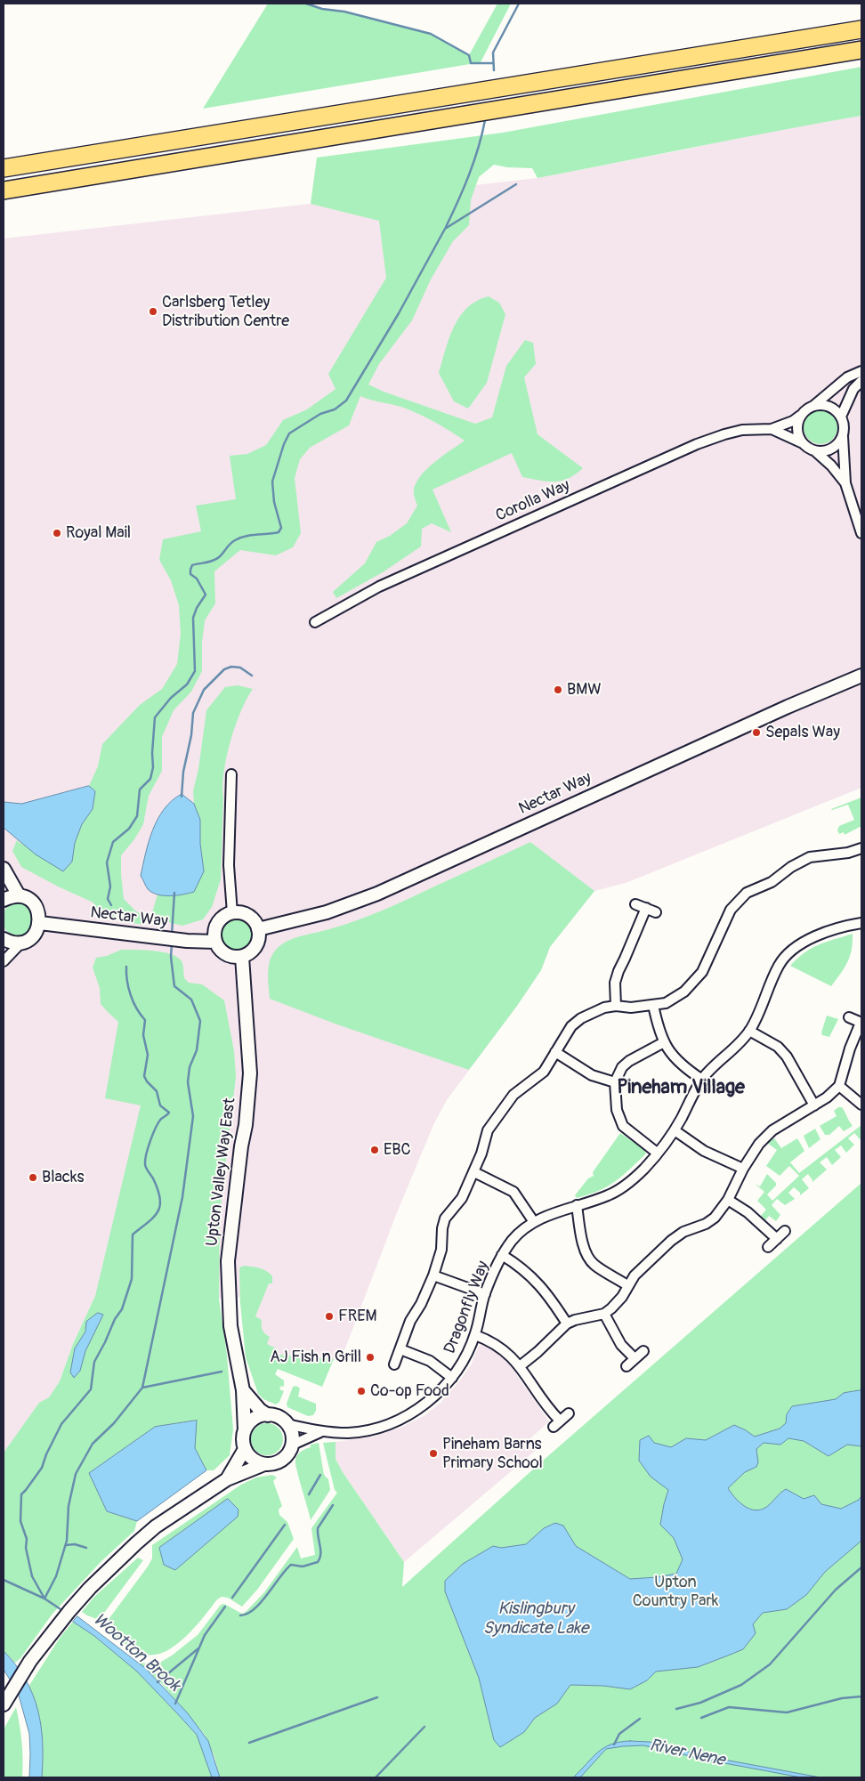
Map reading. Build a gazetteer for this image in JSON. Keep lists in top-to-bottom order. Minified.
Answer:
{"streets":{"street":["Corolla Way","Nectar Way","Upton Valley Way East","Dragonfly Way"]},"crossings":[["Nectar Way","Upton Valley Way East"],["Upton Valley Way East","Dragonfly Way"]],"districts":["Pineham Village"],"water":["Kislingbury Syndicate Lake","Wootton Brook","River Nene"],"parks":["Upton Country Park"],"places":["Carlsberg Tetley Distribution Centre","Royal Mail","BMW","Sepals Way","EBC","Blacks","FREM","AJ Fish n Grill","Co-op Food","Pineham Barns Primary School"]}
